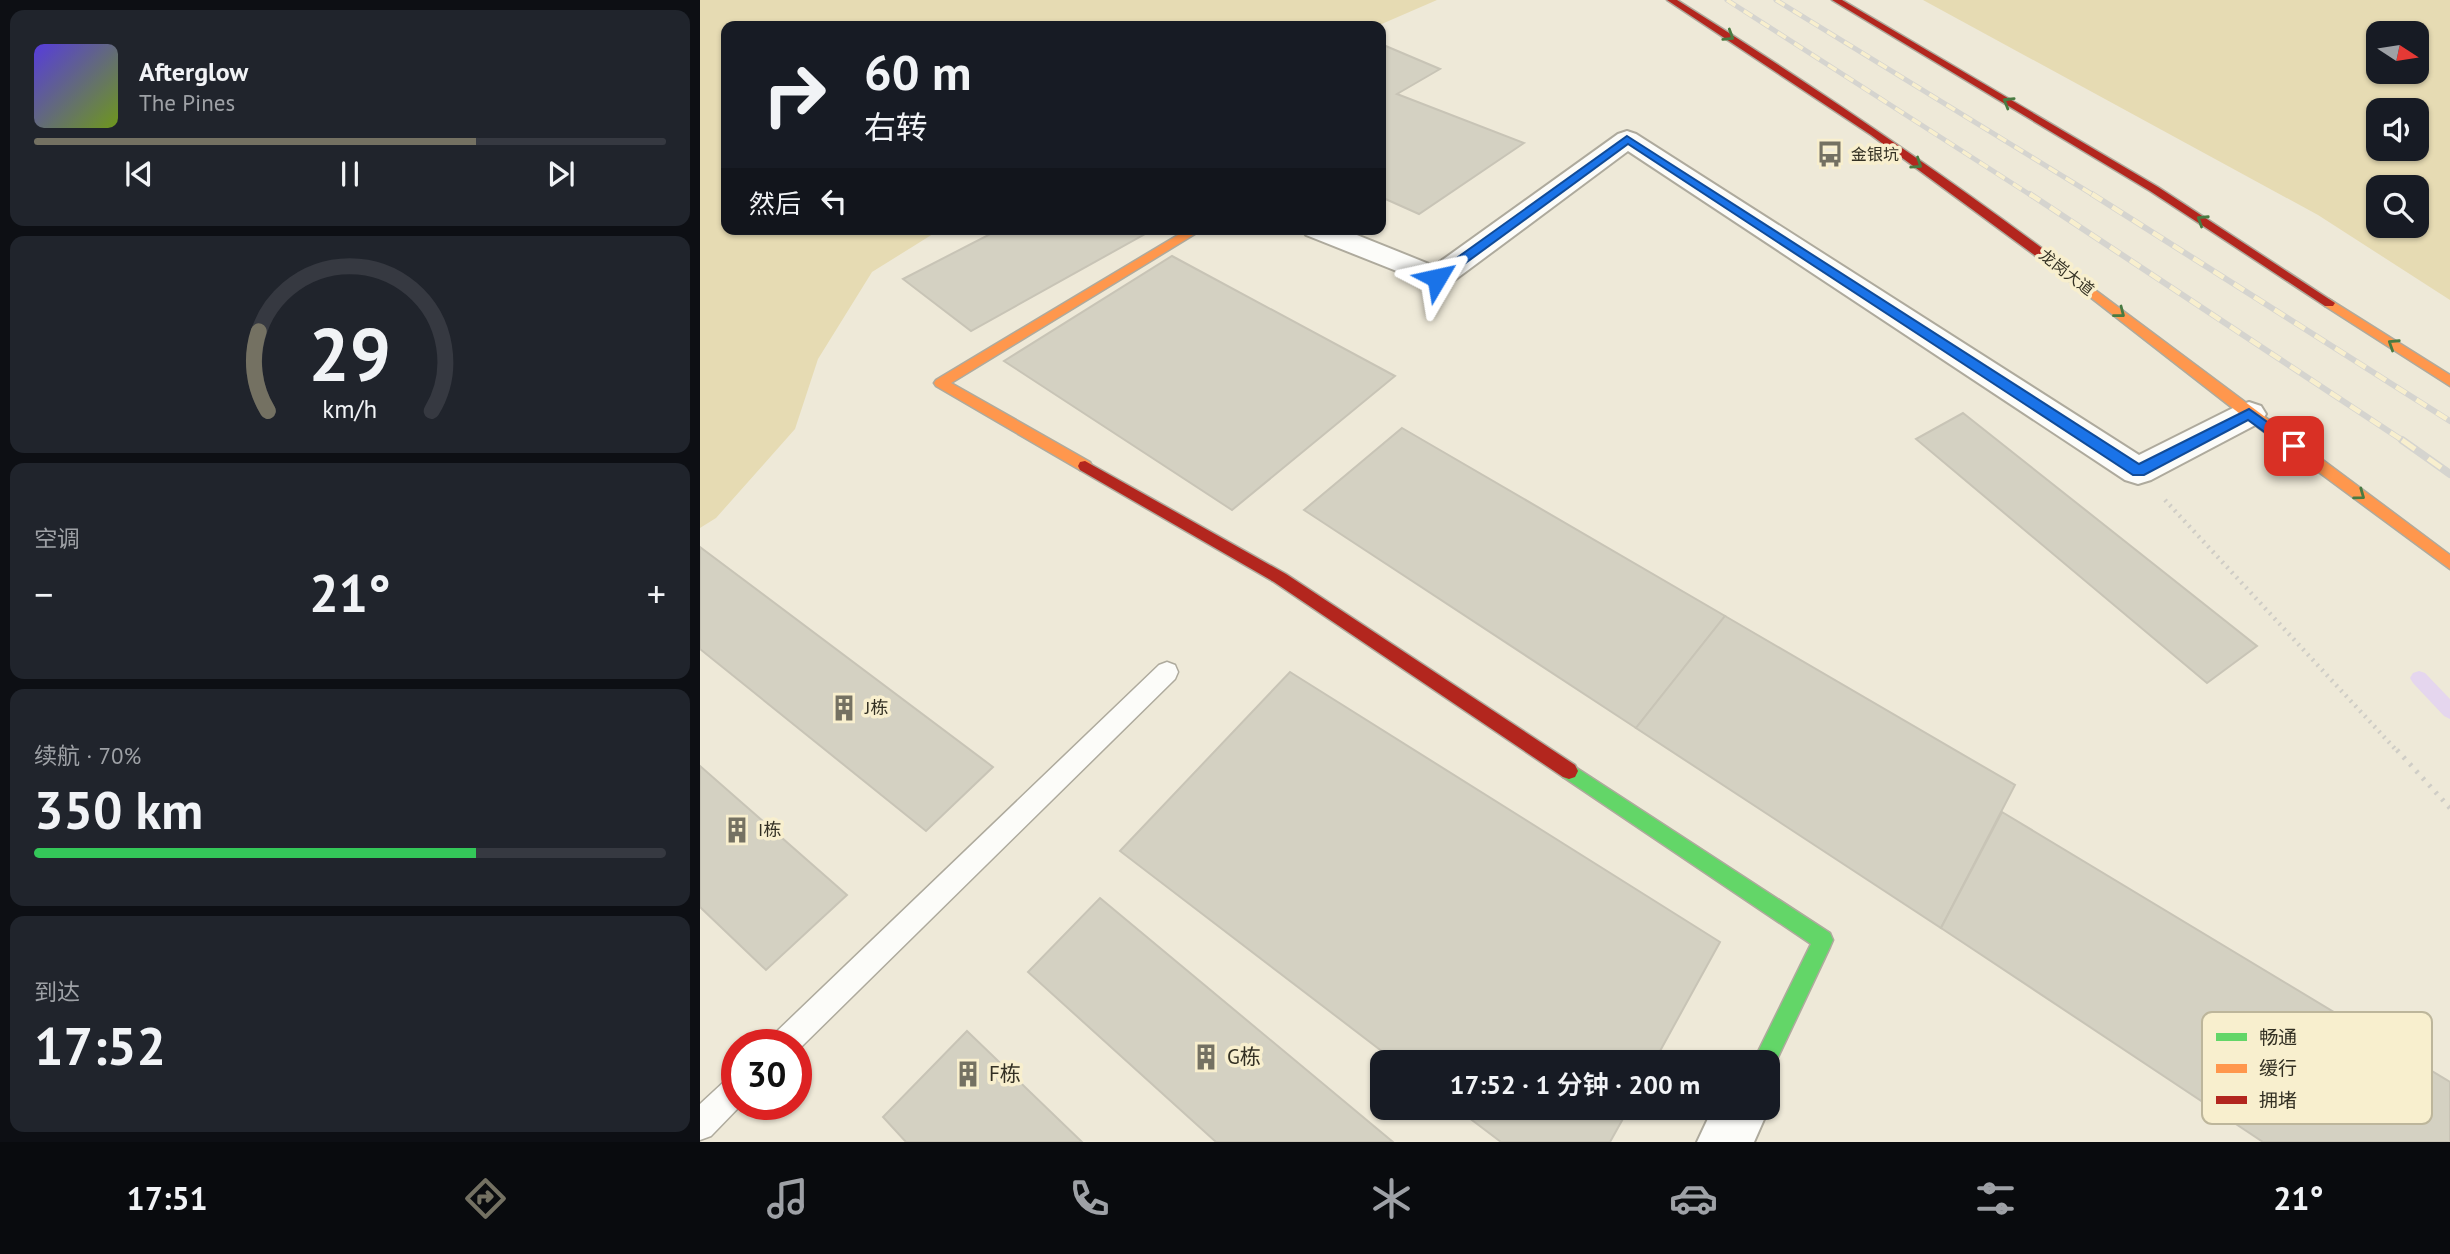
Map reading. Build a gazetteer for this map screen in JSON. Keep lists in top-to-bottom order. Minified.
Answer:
{"streets":{"main road":["龙岗大道"]},"places":{"bus stop":["金银坑"],"building":["J栋","I栋","G栋","F栋"]},"legend":["畅通","缓行","拥堵"],"north":"right","page":{"turn":["60 m","右转"],"song":["Afterglow","The Pines"],"then":"然后","tile":["空调",["续航 · 70%","350 km"],["到达","17:52"]],"heat":["−","21°","+"],"limit":"30","trip":"17:52 · 1 分钟 · 200 m","tabs":["17:51","21°"],"gauge":["29","km/h"]}}
